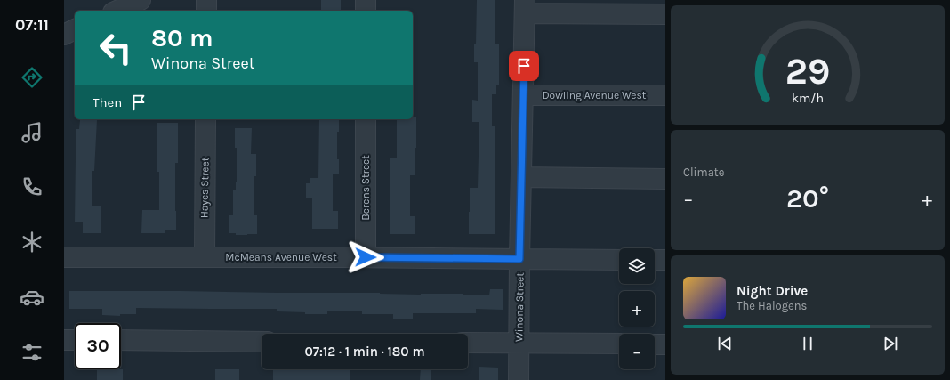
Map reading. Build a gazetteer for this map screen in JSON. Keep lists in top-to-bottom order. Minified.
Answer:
{"streets":{"street":["Dowling Avenue West","Hayes Street","Berens Street","McMeans Avenue West","Winona Street"]},"crossings":[["Dowling Avenue West","Winona Street"],["Hayes Street","McMeans Avenue West"],["Berens Street","McMeans Avenue West"],["McMeans Avenue West","Winona Street"]],"page":{"tabs":"07:11","turn":["80 m","Winona Street"],"then":"Then","tile":"Climate","heat":["−","20°","+"],"map_buttons":["+","−"],"song":["Night Drive","The Halogens"],"limit":"30","trip":"07:12 · 1 min · 180 m","gauge":["29","km/h"]}}
